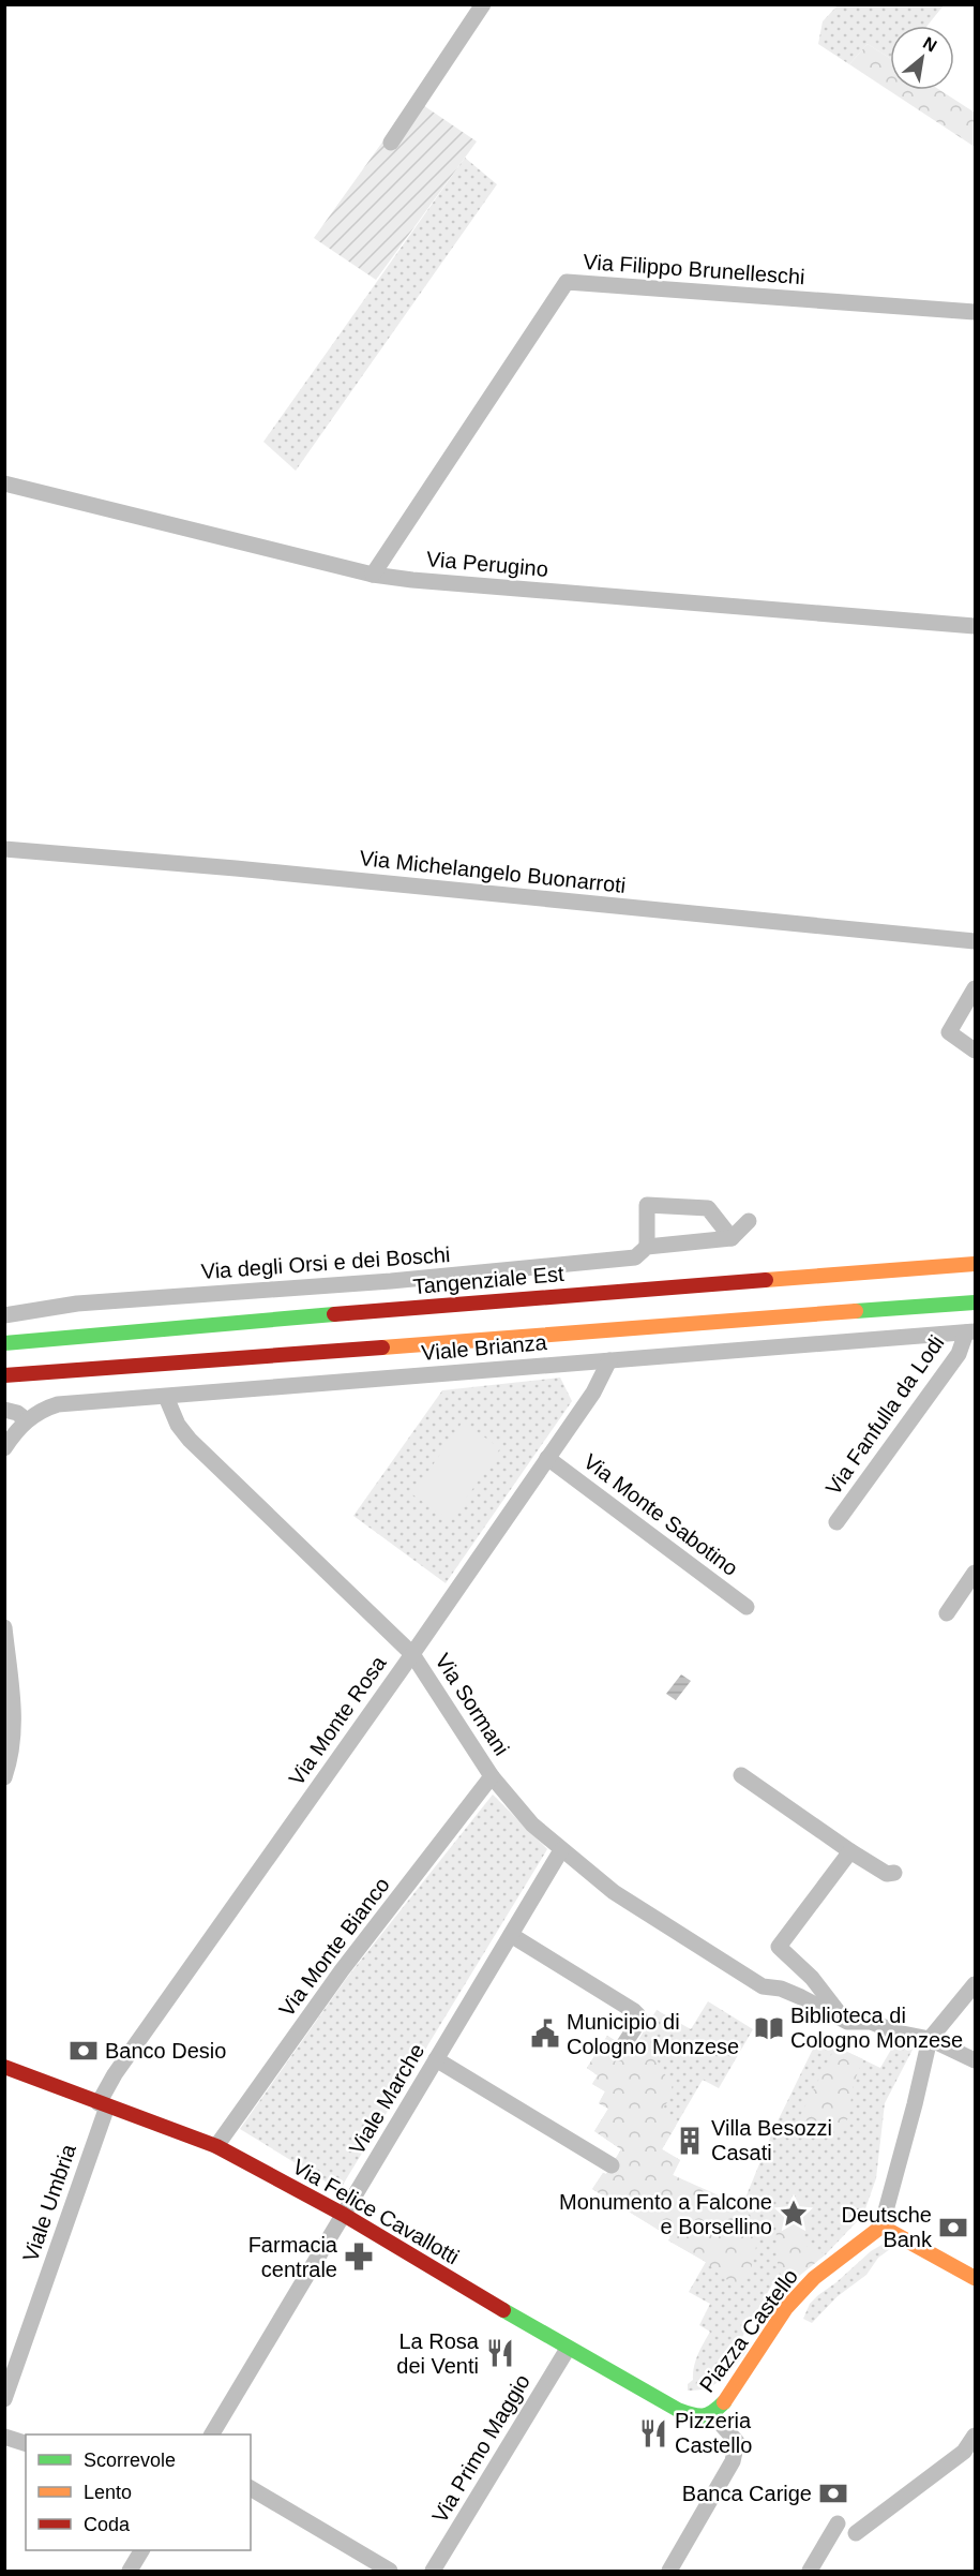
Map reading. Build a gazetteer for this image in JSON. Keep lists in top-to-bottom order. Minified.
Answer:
{"streets":{"main road":["Tangenziale Est","Via Felice Cavallotti","Piazza Castello"],"street":["Via Filippo Brunelleschi","Via Perugino","Via Michelangelo Buonarroti","Via degli Orsi e dei Boschi","Viale Brianza","Via Fanfulla da Lodi","Via Monte Sabotino","Via Sormani","Via Monte Rosa","Via Monte Bianco","Viale Marche","Viale Umbria","Via Primo Maggio"]},"crossings":[["Via Filippo Brunelleschi","Via Perugino"],["Viale Brianza","Via Fanfulla da Lodi"],["Viale Brianza","Via Sormani"],["Viale Brianza","Via Monte Rosa"],["Via Monte Sabotino","Via Monte Rosa"],["Via Sormani","Via Monte Rosa"],["Via Sormani","Via Monte Bianco"],["Via Sormani","Viale Marche"],["Via Monte Rosa","Viale Umbria"],["Via Monte Rosa","Via Felice Cavallotti"],["Via Monte Bianco","Via Felice Cavallotti"],["Viale Marche","Via Felice Cavallotti"],["Viale Umbria","Via Felice Cavallotti"],["Via Felice Cavallotti","Piazza Castello"],["Via Felice Cavallotti","Via Primo Maggio"]],"places":{"library":["Biblioteca di Cologno Monzese"],"public building":["Municipio di Cologno Monzese"],"bank":["Banco Desio","Deutsche Bank","Banca Carige"],"building":["Villa Besozzi Casati"],"place":["Monumento a Falcone e Borsellino"],"pharmacy":["Farmacia centrale"],"restaurant":["La Rosa dei Venti","Pizzeria Castello"]},"legend":["Scorrevole","Lento","Coda"],"north":"top right"}
